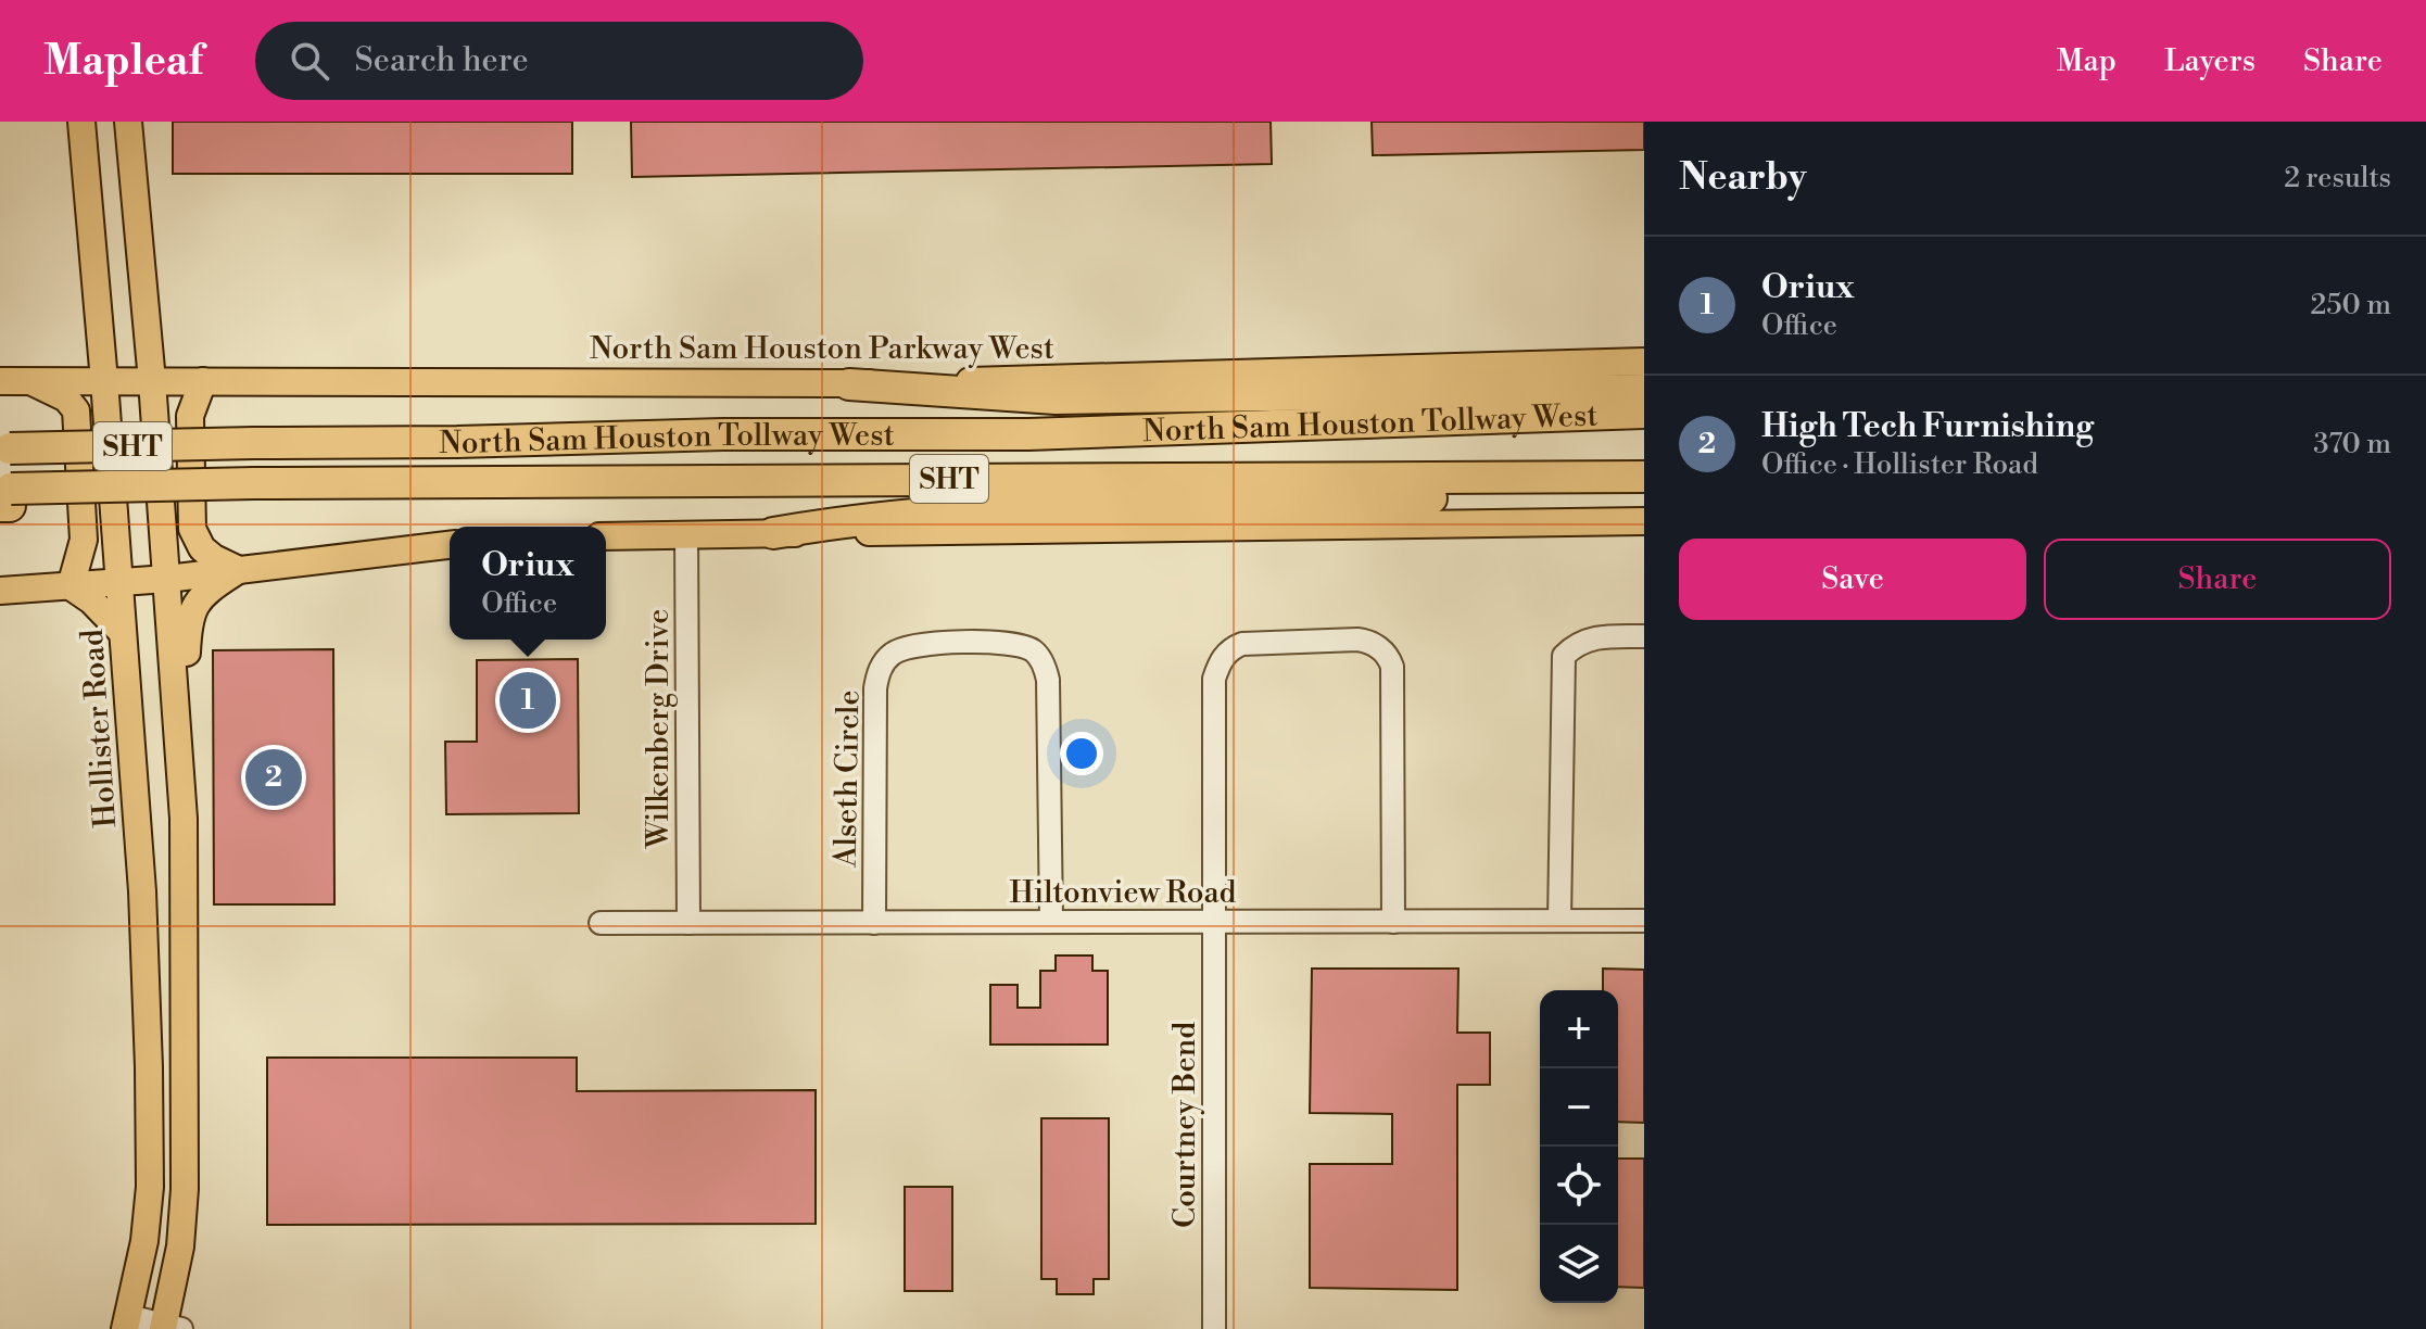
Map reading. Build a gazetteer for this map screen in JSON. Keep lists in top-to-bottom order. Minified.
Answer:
{"streets":{"highway":["North Sam Houston Tollway West","SHT"],"main road":["North Sam Houston Parkway West","Hollister Road"],"street":["Wilkenberg Drive","Alseth Circle","Hiltonview Road","Courtney Bend"]},"crossings":[["North Sam Houston Parkway West","Hollister Road"],["Wilkenberg Drive","Hiltonview Road"],["Alseth Circle","Hiltonview Road"],["Hiltonview Road","Courtney Bend"]],"page":{"header":"Mapleaf","search":"Search here","nav":["Map","Layers","Share"],"heading":["Nearby","2 results"],"list":[{"mark":"1","name":"Oriux","note":"Office","value":"250 m"},{"mark":"2","name":"High Tech Furnishing","note":"Office · Hollister Road","value":"370 m"}],"buttons":["Save","Share"],"popup":["Oriux","Office"],"pins":["1","2"],"map_buttons":["+","−"]}}
